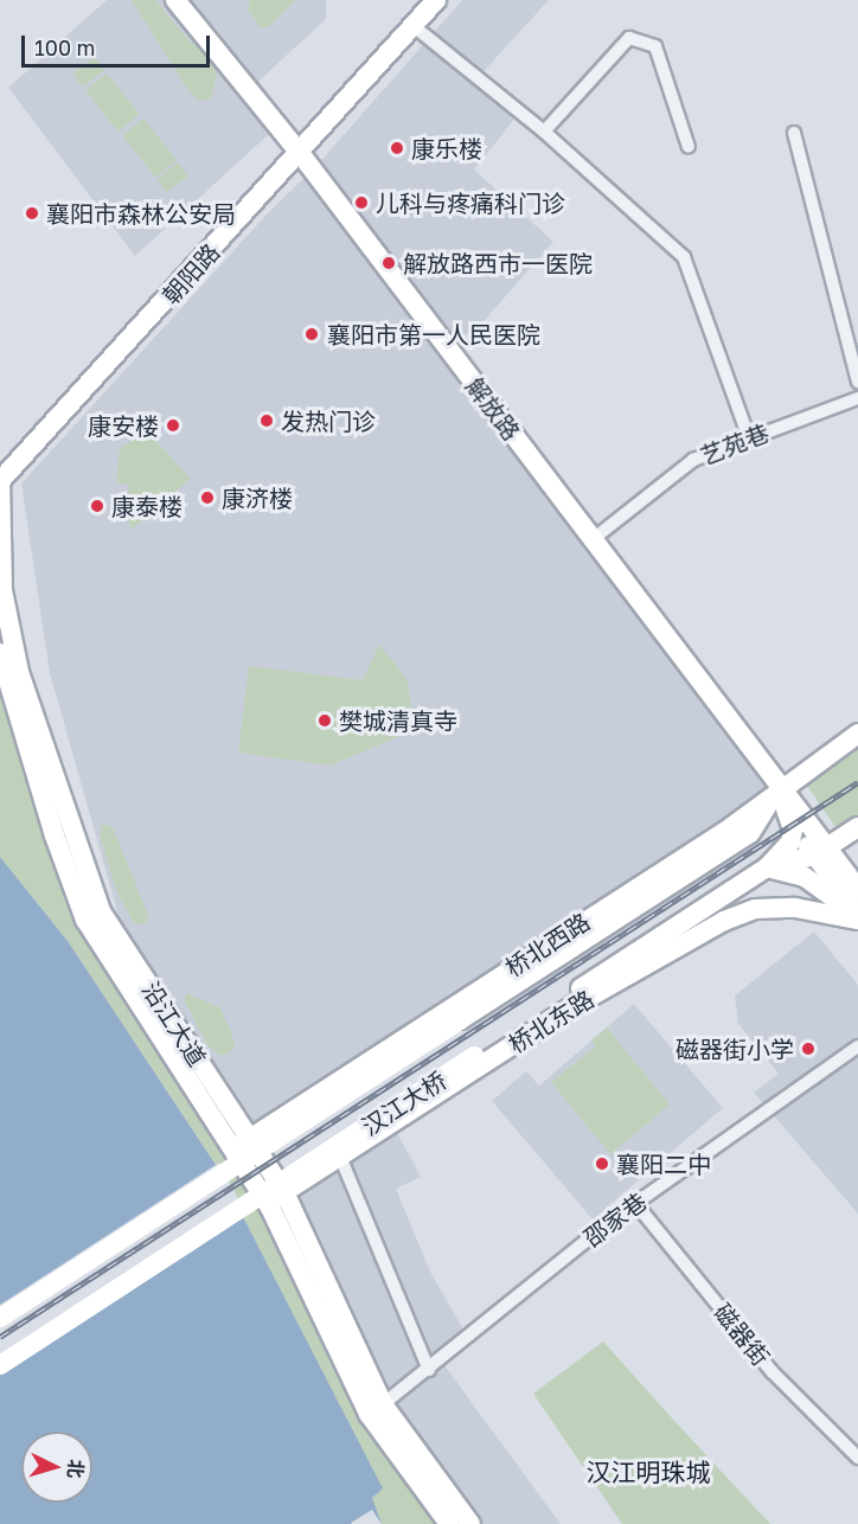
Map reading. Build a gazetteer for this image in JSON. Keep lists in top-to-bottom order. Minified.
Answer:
{"streets":{"main road":["朝阳路","解放路","桥北西路","桥北东路","沿江大道","汉江大桥"],"street":["艺苑巷","邵家巷","磁器街"]},"crossings":[["朝阳路","解放路"],["朝阳路","沿江大道"],["解放路","艺苑巷"],["解放路","桥北西路"],["解放路","桥北东路"],["解放路","汉江大桥"],["桥北西路","沿江大道"],["桥北西路","汉江大桥"],["桥北东路","沿江大道"],["沿江大道","邵家巷"],["邵家巷","磁器街"]],"districts":["汉江明珠城"],"places":["康乐楼","儿科与疼痛科门诊","襄阳市森林公安局","解放路西市一医院","襄阳市第一人民医院","发热门诊","康安楼","康济楼","康泰楼","樊城清真寺","磁器街小学","襄阳二中"],"scale_bar":"100 m","north":"right"}
